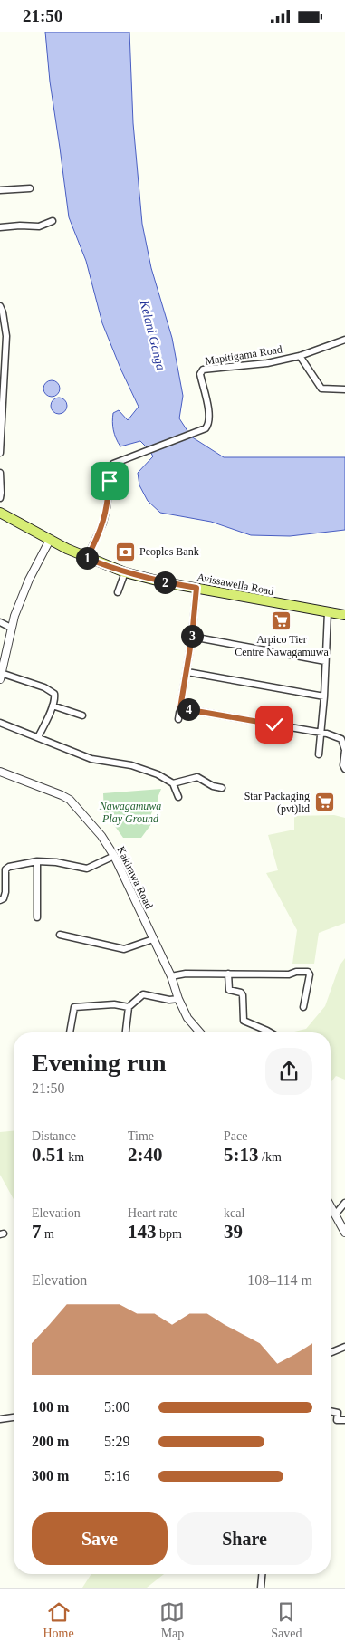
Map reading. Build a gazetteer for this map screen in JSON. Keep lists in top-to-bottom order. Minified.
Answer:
{"streets":{"main road":["Avissawella Road"],"street":["Mapitigama Road","Kakirawa Road"]},"crossings":[["Mapitigama Road","Avissawella Road"]],"water":["Kelani Ganga"],"parks":["Nawagamuwa Play Ground"],"places":{"bank":["Peoples Bank"],"supermarket":["Arpico Tier Centre Nawagamuwa","Star Packaging (pvt)ltd"]},"page":{"status":"21:50","pins":["1","2","3","4"],"heading":["Evening run","21:50"],"stats":[["Distance","0.51 km"],["Time","2:40"],["Pace","5:13 /km"],["Elevation","7 m"],["Heart rate","143 bpm"],["kcal","39"]],"chart":["Elevation","108–114 m"],"list":[{"name":"100 m","note":"5:00"},{"name":"200 m","note":"5:29"},{"name":"300 m","note":"5:16"}],"buttons":["Save","Share"],"tabs":["Home","Map","Saved"]}}
